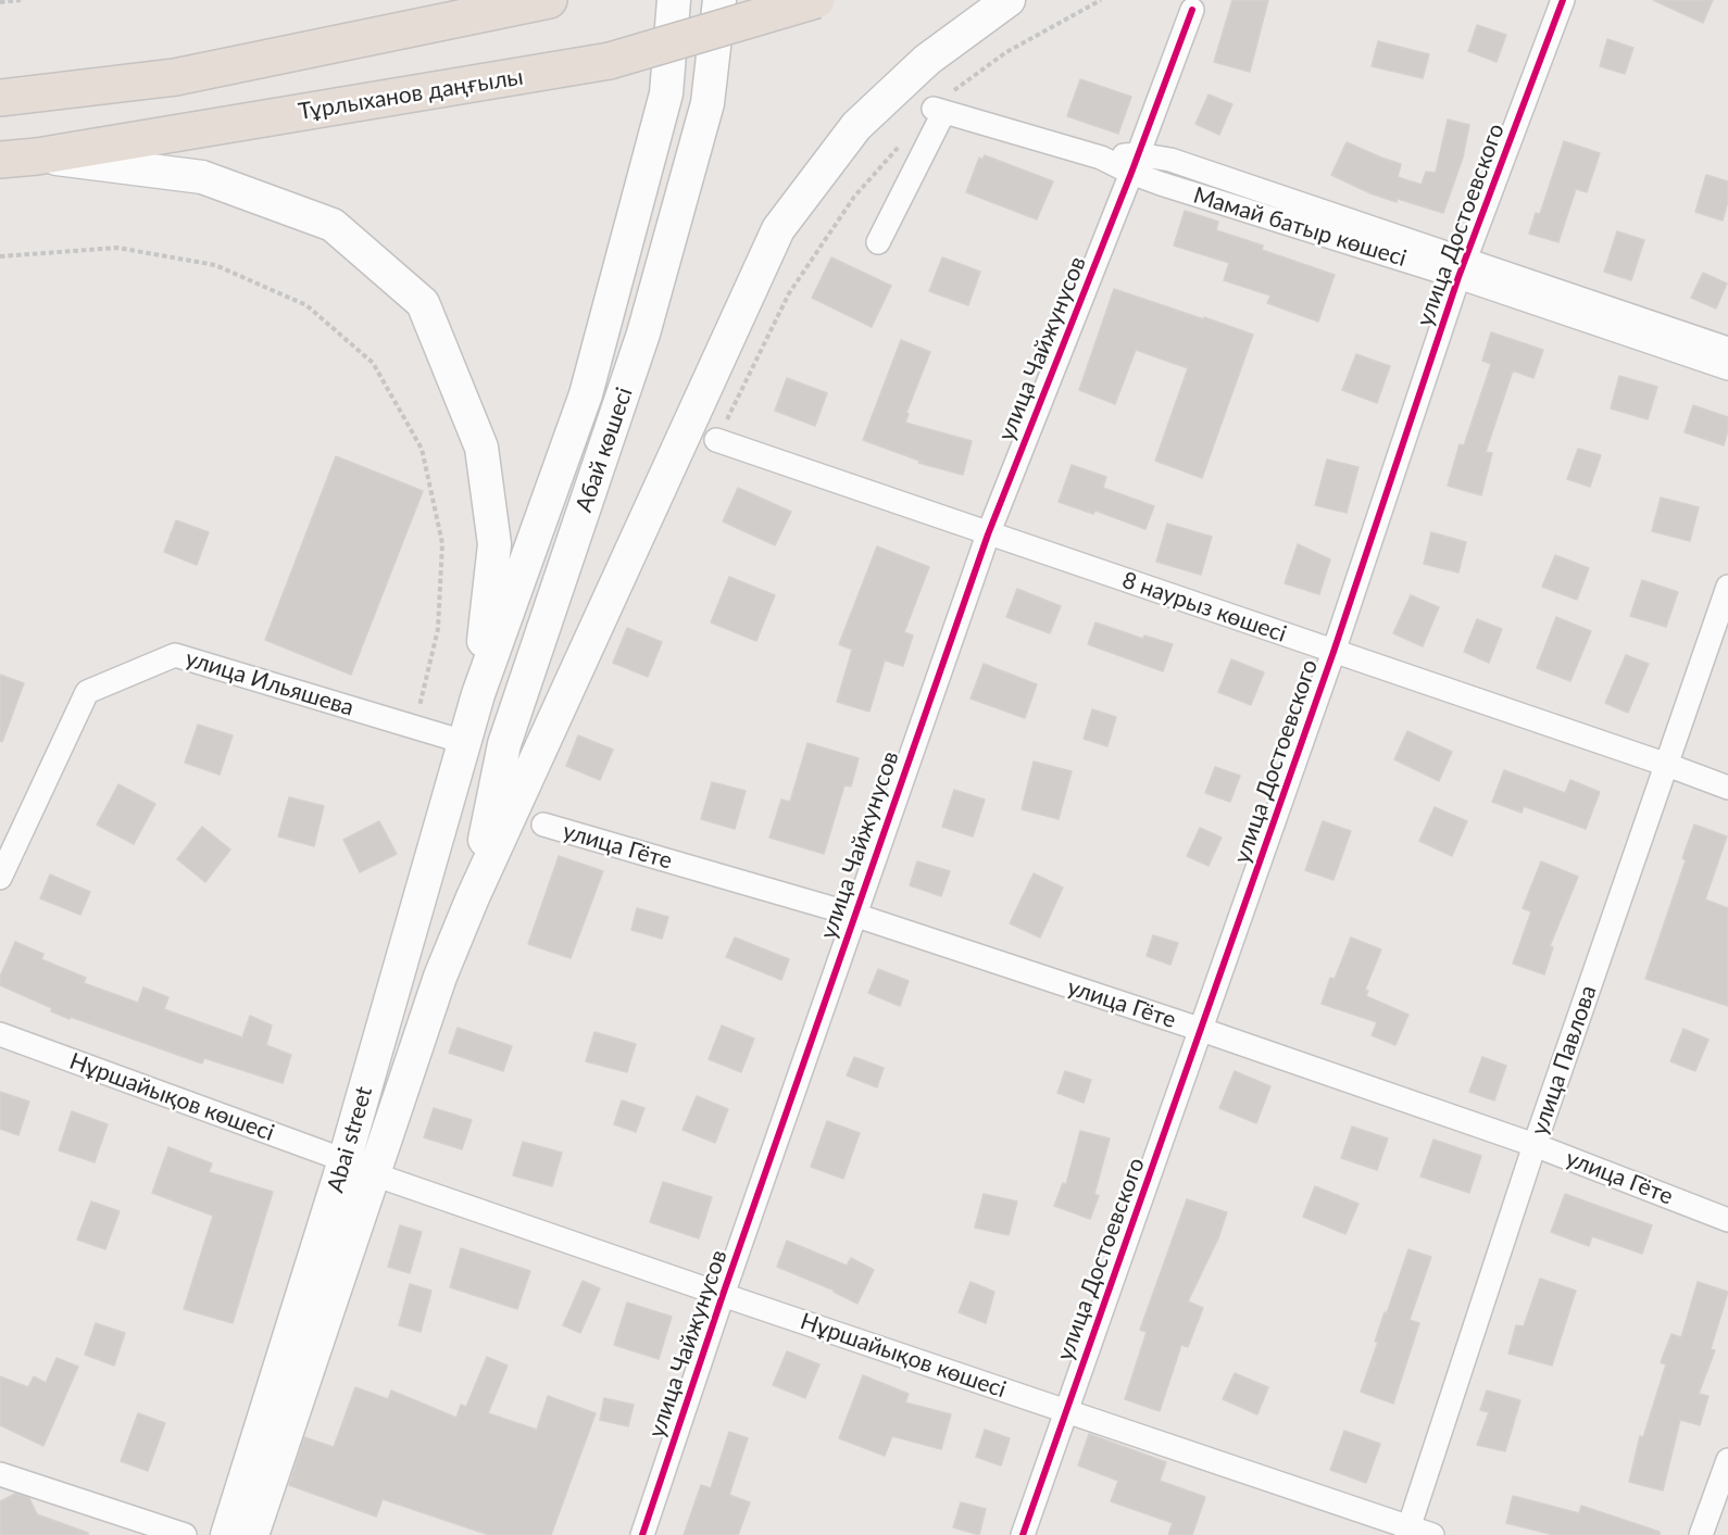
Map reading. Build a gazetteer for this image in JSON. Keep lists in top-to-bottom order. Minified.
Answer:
{"streets":{"highway":["Тұрлыханов даңғылы"],"main road":["Абай көшесі","Abai street"],"street":["улица Достоевского","Мамай батыр көшесі","улица Чайжунусов","8 наурыз көшесі","улица Ильяшева","улица Гёте","улица Павлова","Нұршайықов көшесі"]},"crossings":[["улица Достоевского","Мамай батыр көшесі"],["улица Достоевского","8 наурыз көшесі"],["улица Достоевского","улица Гёте"],["улица Достоевского","Нұршайықов көшесі"],["Мамай батыр көшесі","улица Чайжунусов"],["улица Чайжунусов","8 наурыз көшесі"],["улица Чайжунусов","улица Гёте"],["улица Чайжунусов","Нұршайықов көшесі"],["Абай көшесі","Abai street"],["8 наурыз көшесі","улица Павлова"],["улица Ильяшева","Abai street"],["улица Гёте","улица Павлова"],["улица Павлова","Нұршайықов көшесі"],["Нұршайықов көшесі","Abai street"]]}
